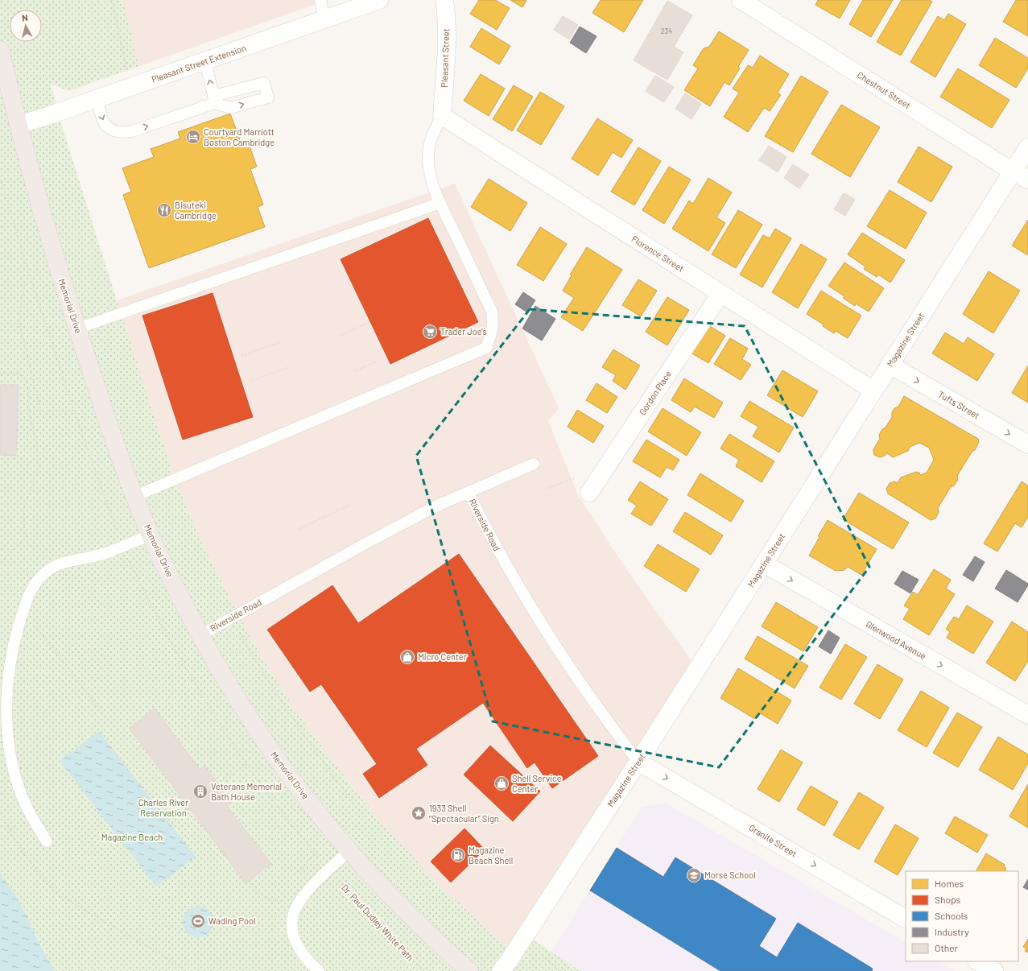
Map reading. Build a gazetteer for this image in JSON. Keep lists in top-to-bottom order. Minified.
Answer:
{"streets":{"highway":["Memorial Drive"],"street":["Pleasant Street","Pleasant Street Extension","Chestnut Street","Florence Street","Magazine Street","Gordon Place","Tufts Street","Glenwood Avenue","Granite Street"],"lane":["Riverside Road"],"path":["Dr. Paul Dudley White Path"]},"crossings":[["Pleasant Street","Florence Street"],["Pleasant Street Extension","Memorial Drive"],["Chestnut Street","Magazine Street"],["Florence Street","Magazine Street"],["Florence Street","Gordon Place"],["Memorial Drive","Riverside Road"],["Magazine Street","Tufts Street"],["Magazine Street","Riverside Road"],["Magazine Street","Glenwood Avenue"],["Magazine Street","Granite Street"],["Riverside Road","Granite Street"]],"one_way":["Tufts Street","Glenwood Avenue","Granite Street"],"parks":["Charles River Reservation","Magazine Beach"],"places":{"hotel":["Courtyard Marriott Boston Cambridge"],"restaurant":["Bisuteki Cambridge"],"supermarket":["Trader Joe's"],"shop":["Micro Center","Shell Service Center"],"building":["Veterans Memorial Bath House"],"place":["1933 Shell \"Spectacular\" Sign"],"fuel station":["Magazine Beach Shell"],"school or university":["Morse School"],"sports":["Wading Pool"]},"house_numbers":["234"],"legend":["Homes","Shops","Schools","Industry","Other"],"north":"top"}
